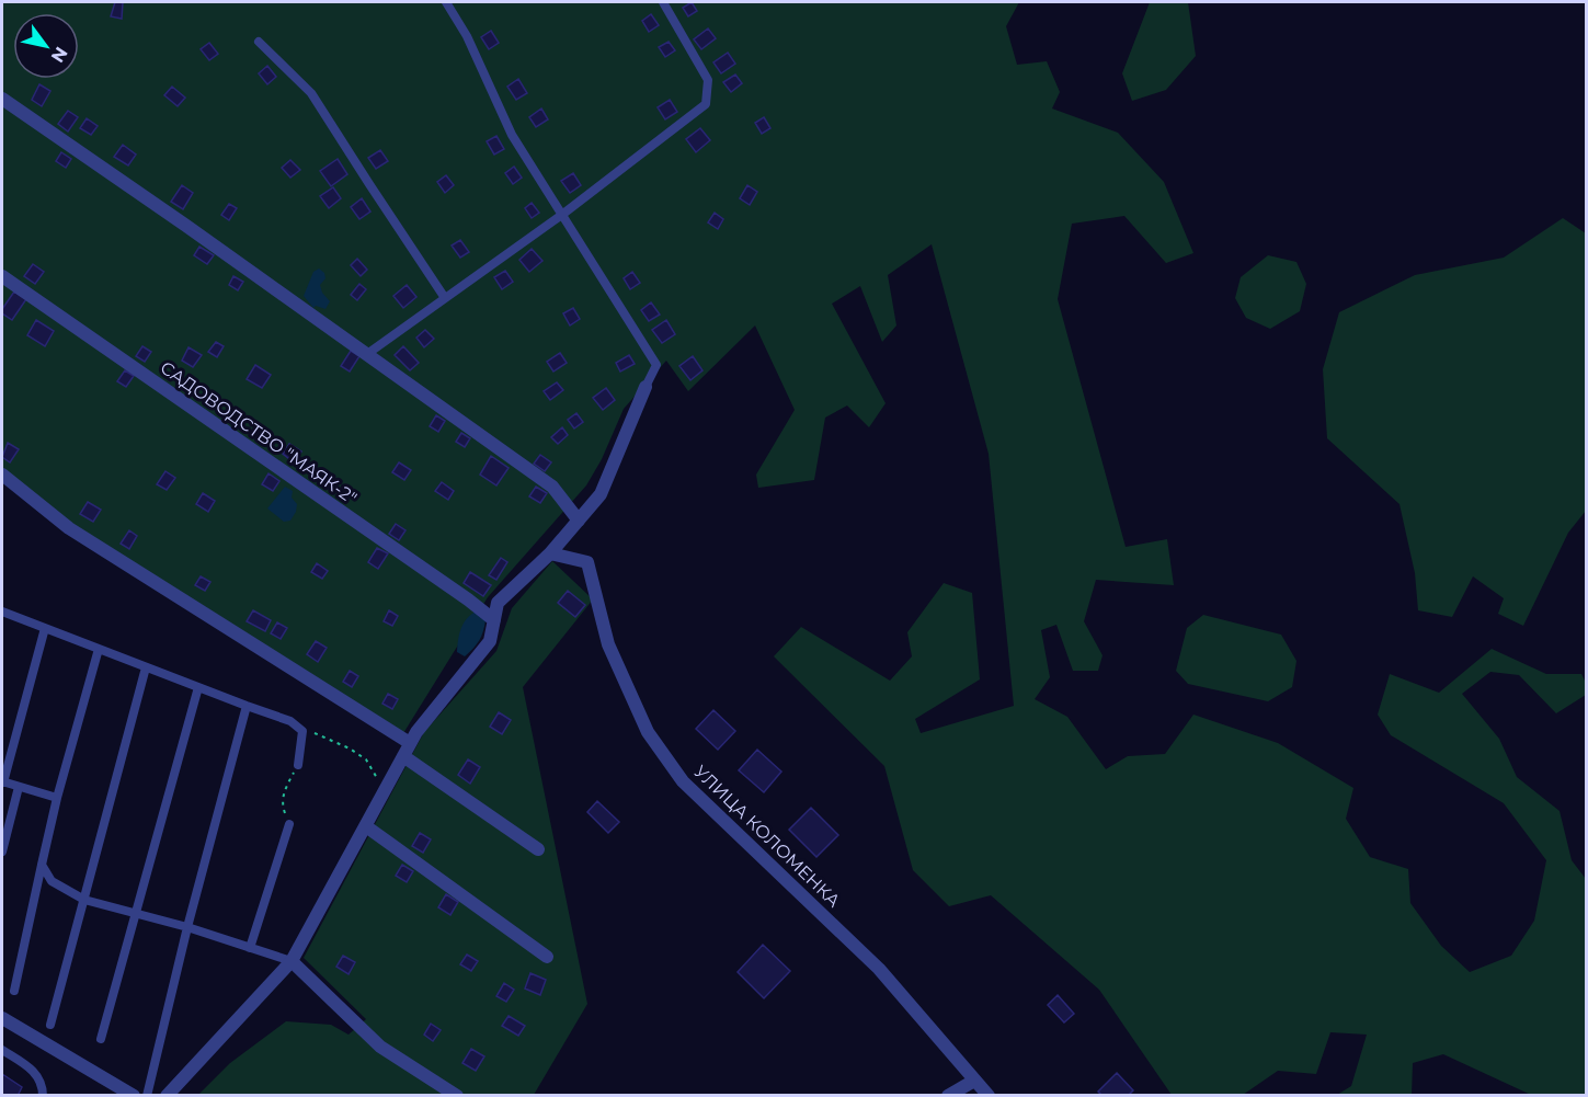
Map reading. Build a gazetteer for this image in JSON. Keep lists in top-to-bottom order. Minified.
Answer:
{"streets":{"street":["САДОВОДСТВО \"МАЯК-2\"","УЛИЦА КОЛОМЕНКА"]},"north":"bottom right"}
